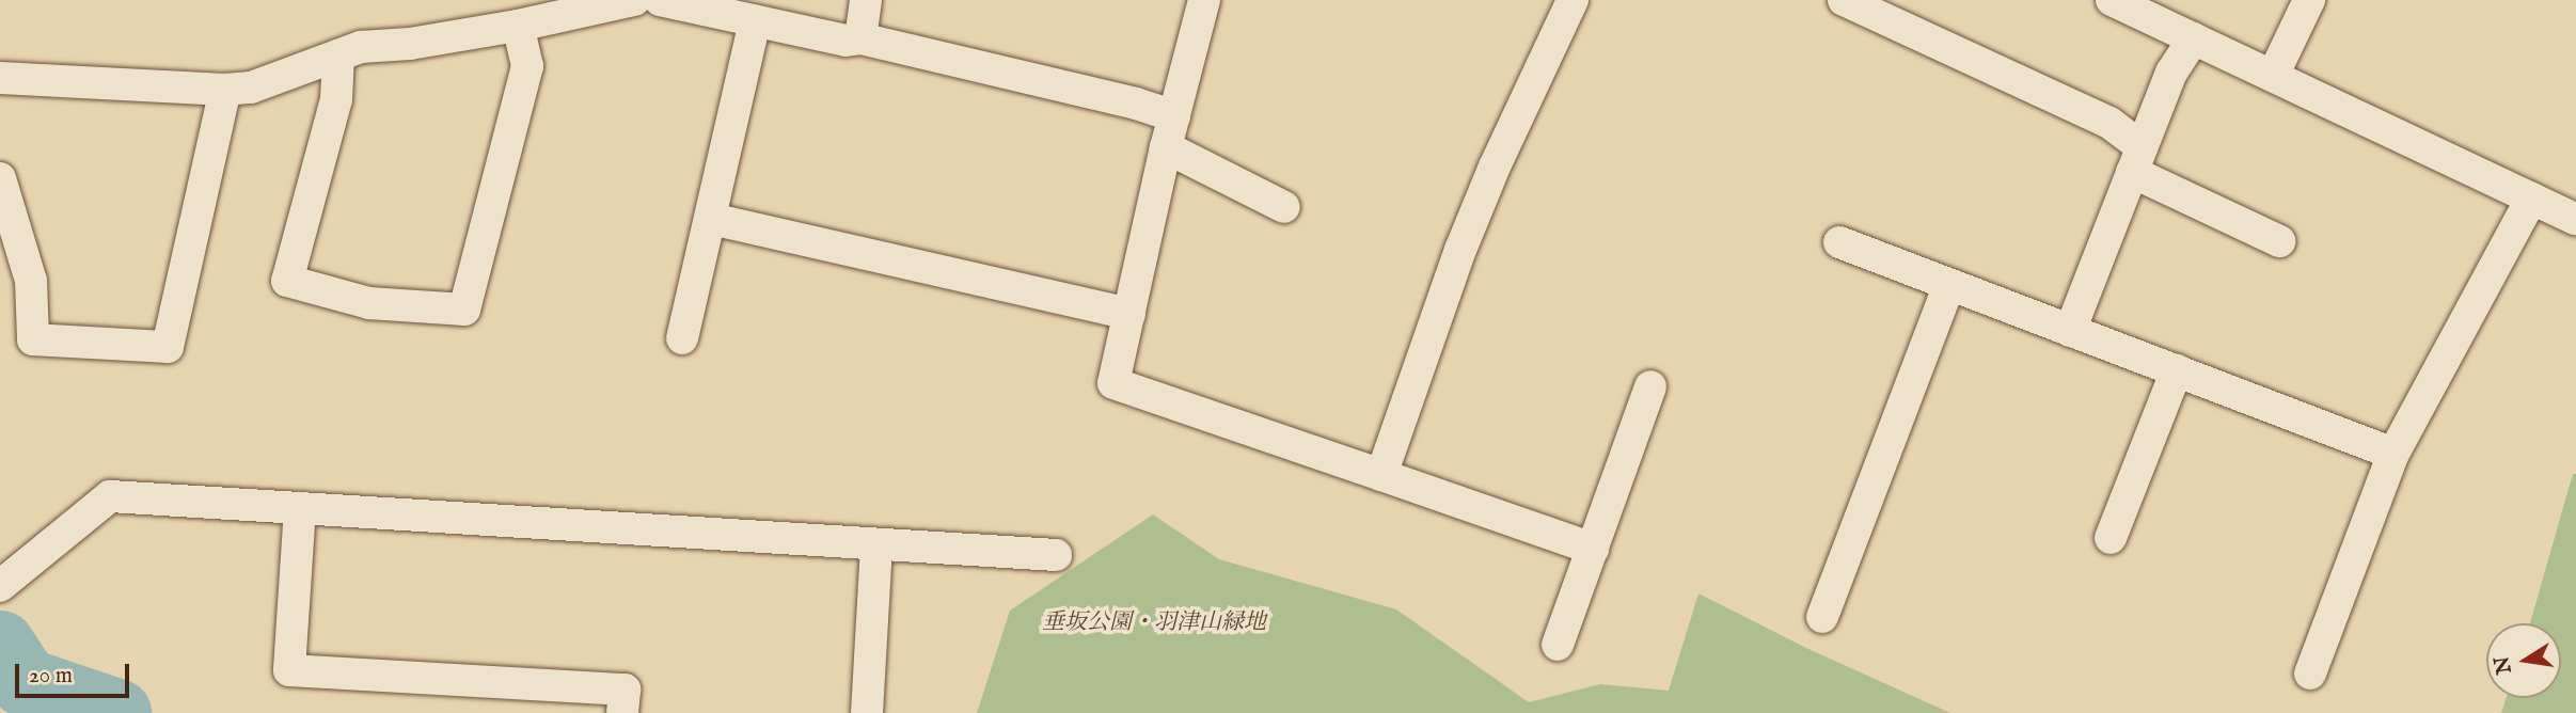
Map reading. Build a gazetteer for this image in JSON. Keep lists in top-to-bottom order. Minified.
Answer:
{"parks":["垂坂公園・羽津山緑地"],"scale_bar":"20 m","north":"left"}
